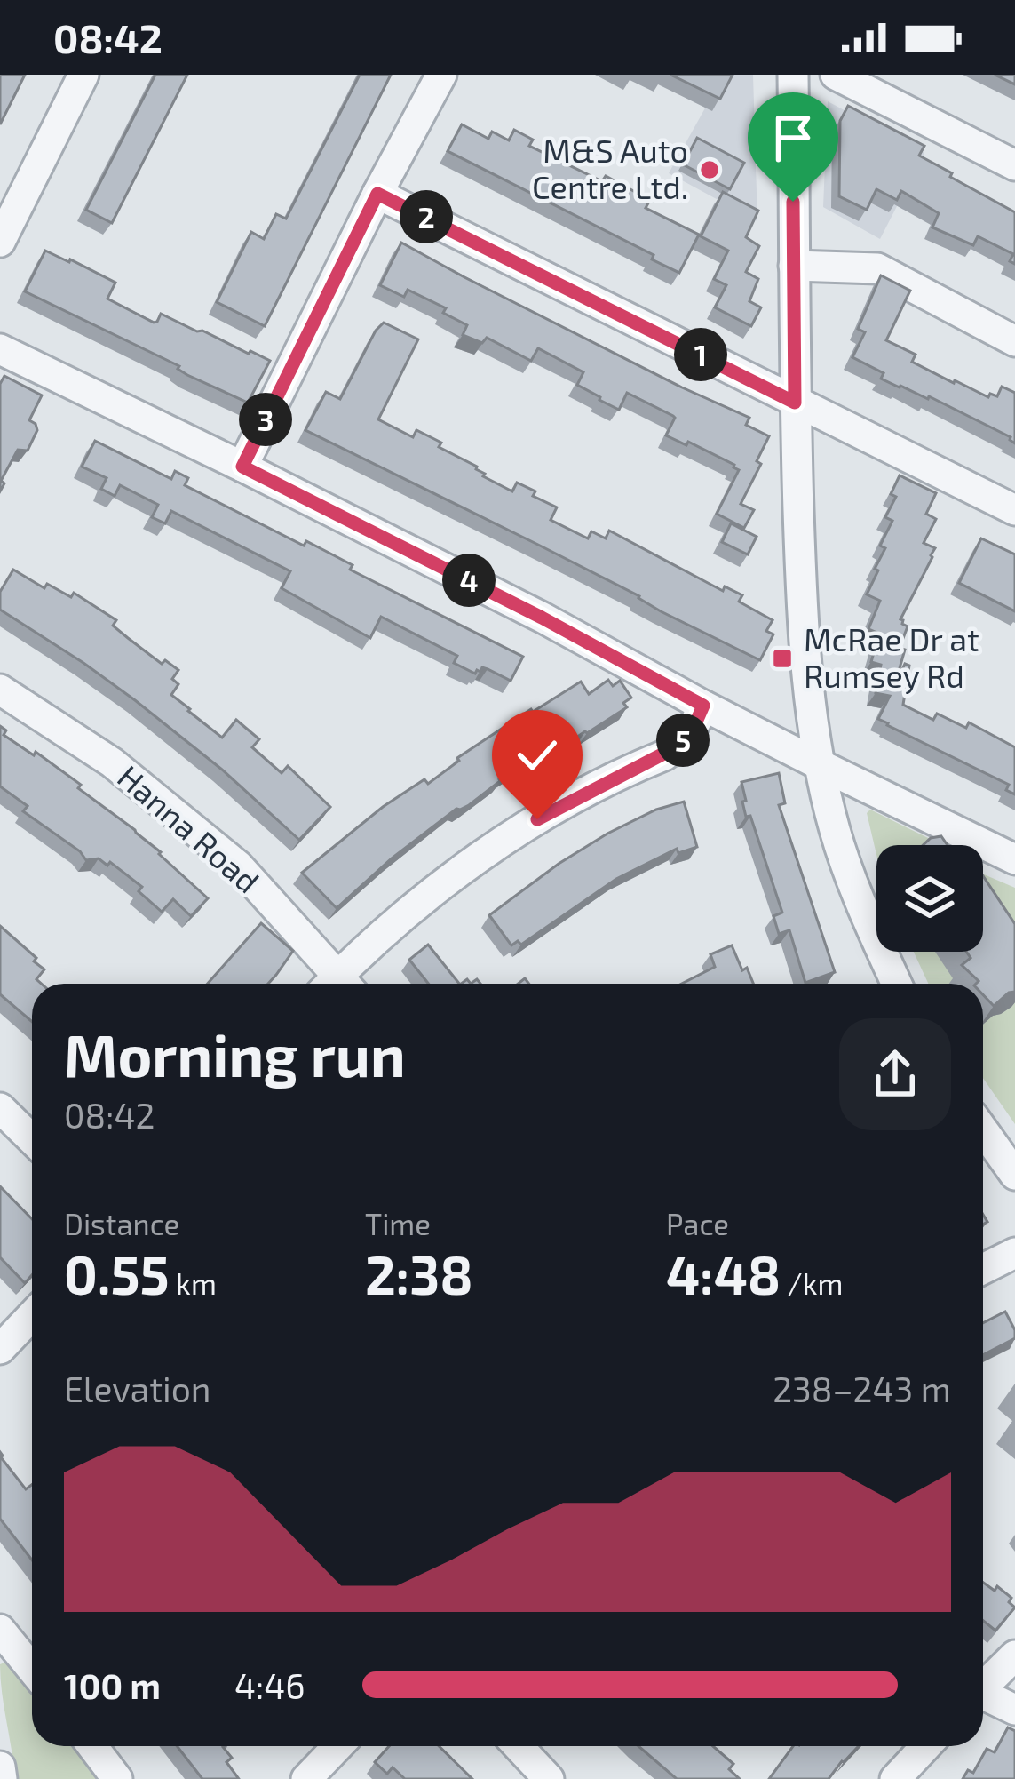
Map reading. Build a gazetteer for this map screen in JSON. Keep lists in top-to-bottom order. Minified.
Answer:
{"streets":{"street":["Hanna Road"]},"places":{"other":["M&S Auto Centre Ltd."],"transit":["McRae Dr at Rumsey Rd"]},"page":{"status":"08:42","pins":["2","1","3","4","5"],"heading":["Morning run","08:42"],"stats":[["Distance","0.55 km"],["Time","2:38"],["Pace","4:48 /km"]],"chart":["Elevation","238–243 m"],"list":[{"name":"100 m","note":"4:46"}]}}
